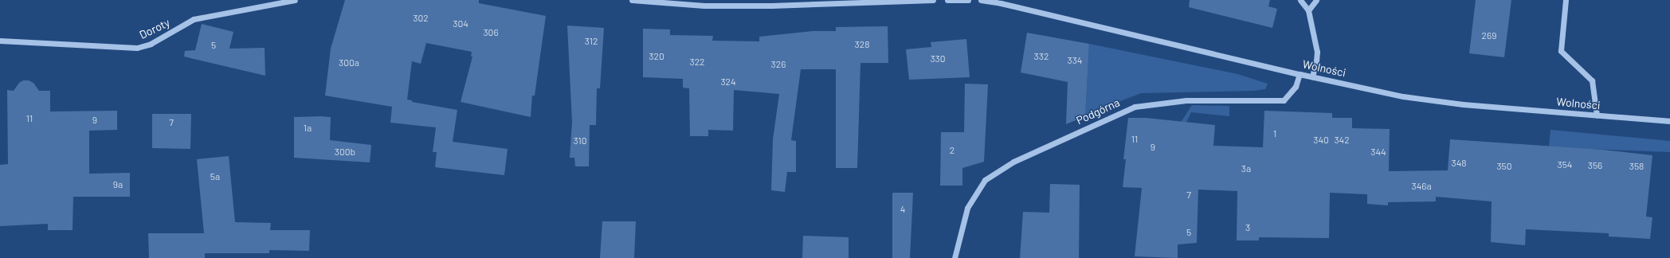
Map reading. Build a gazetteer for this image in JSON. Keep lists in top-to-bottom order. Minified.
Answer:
{"streets":{"street":["Doroty","Wolności","Podgórna"]},"crossings":[["Wolności","Podgórna"]],"house_numbers":["302","304","306","269","312","328","5","320","332","330","334","322","300a","326","324","11","9","7","1a","1","11","340","342","310","9","2","300b","344","348","354","356","350","358","3a","5a","9a","346a","7","4","3","5"]}
